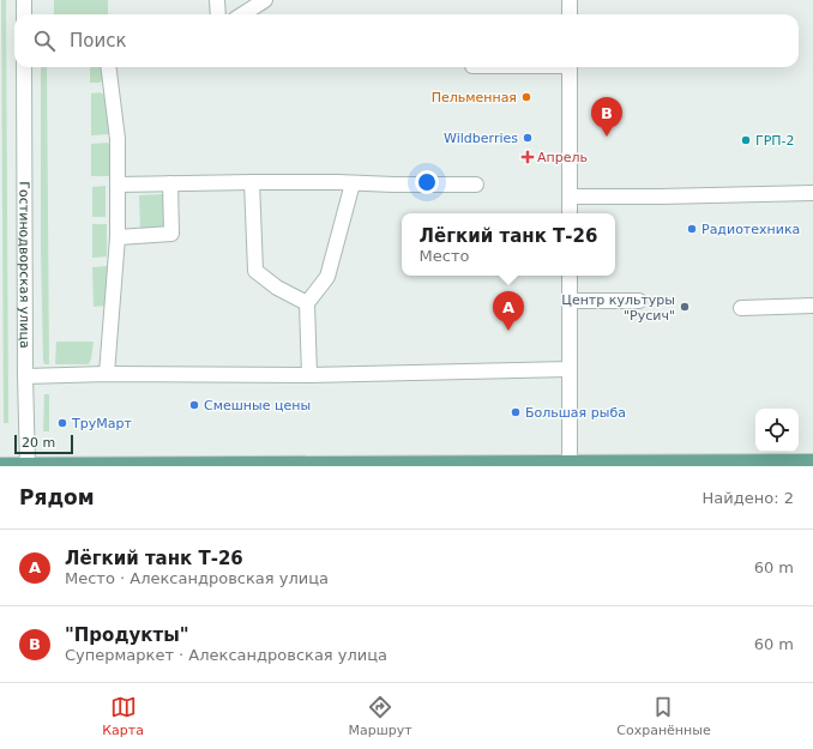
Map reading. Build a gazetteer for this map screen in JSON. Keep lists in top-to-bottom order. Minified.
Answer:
{"streets":{"street":["Гостинодворская улица"]},"places":{"other":["Пельменная","Wildberries","ГРП-2","Радиотехника","Центр культуры \"Русич\"","Смешные цены","Большая рыба","ТруМарт"],"health":["Апрель"]},"scale_bar":"20 m","page":{"search":"Поиск","pins":["B","A"],"popup":["Лёгкий танк Т-26","Место"],"scale":"20 m","heading":["Рядом","Найдено: 2"],"list":[{"mark":"A","name":"Лёгкий танк Т-26","note":"Место · Александровская улица","value":"60 m"},{"mark":"B","name":"\"Продукты\"","note":"Супермаркет · Александровская улица","value":"60 m"}],"nav":["Карта","Маршрут","Сохранённые"]}}
